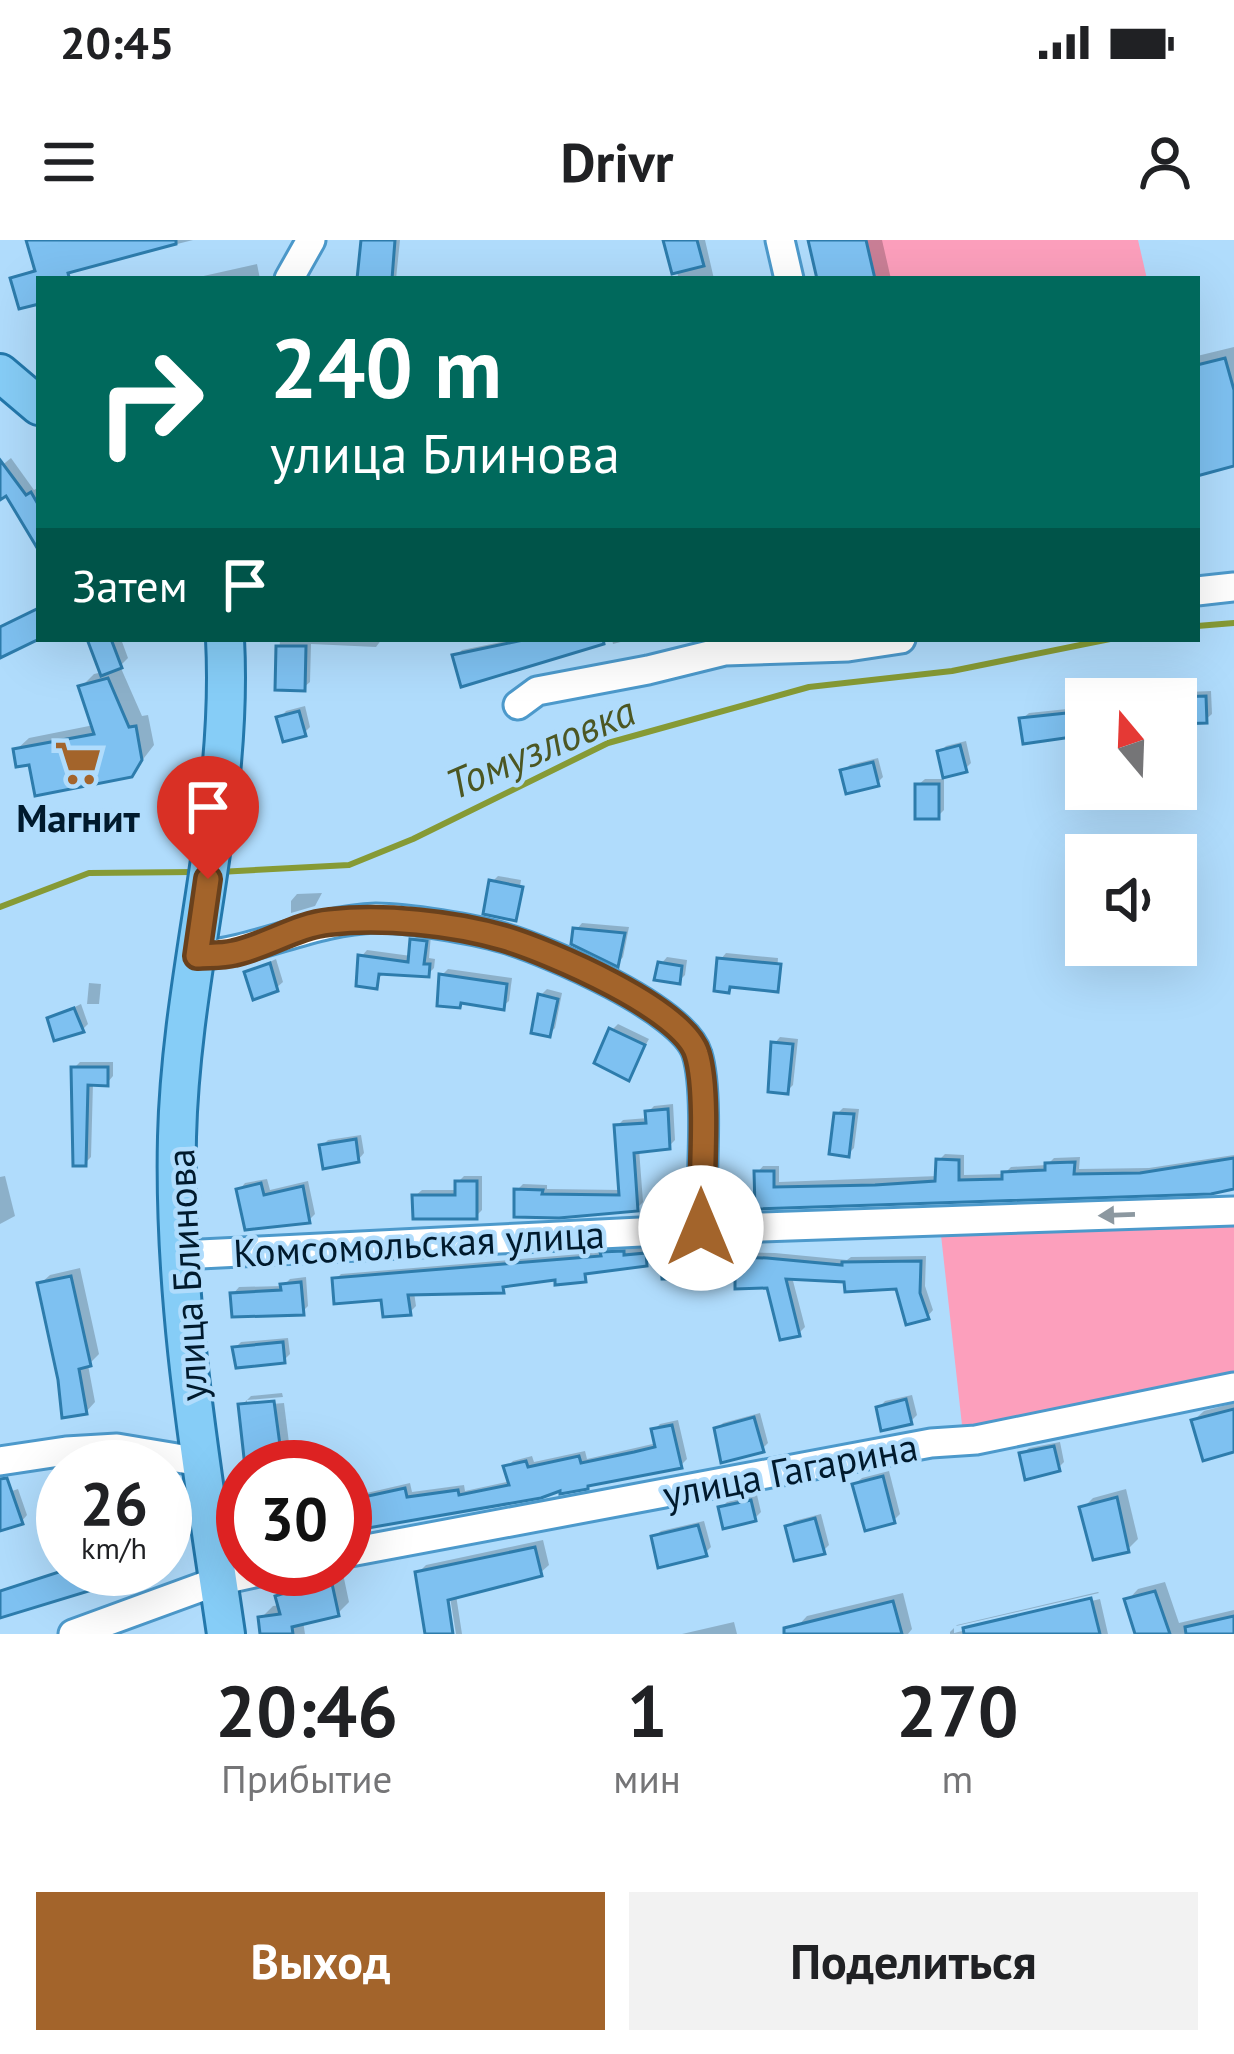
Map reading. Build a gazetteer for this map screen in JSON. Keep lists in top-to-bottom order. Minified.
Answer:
{"streets":{"main road":["улица Блинова"],"street":["Комсомольская улица","улица Гагарина"]},"crossings":[["Комсомольская улица","улица Блинова"]],"one_way":["Комсомольская улица"],"water":["Томузловка"],"places":{"supermarket":["Магнит"]},"north":"top","page":{"status":"20:45","header":"Drivr","turn":["240 m","улица Блинова"],"then":"Затем","speed":"26 km/h","limit":"30","eta":["20:46","Прибытие","1","мин","270","m"],"buttons":["Выход","Поделиться"]}}
